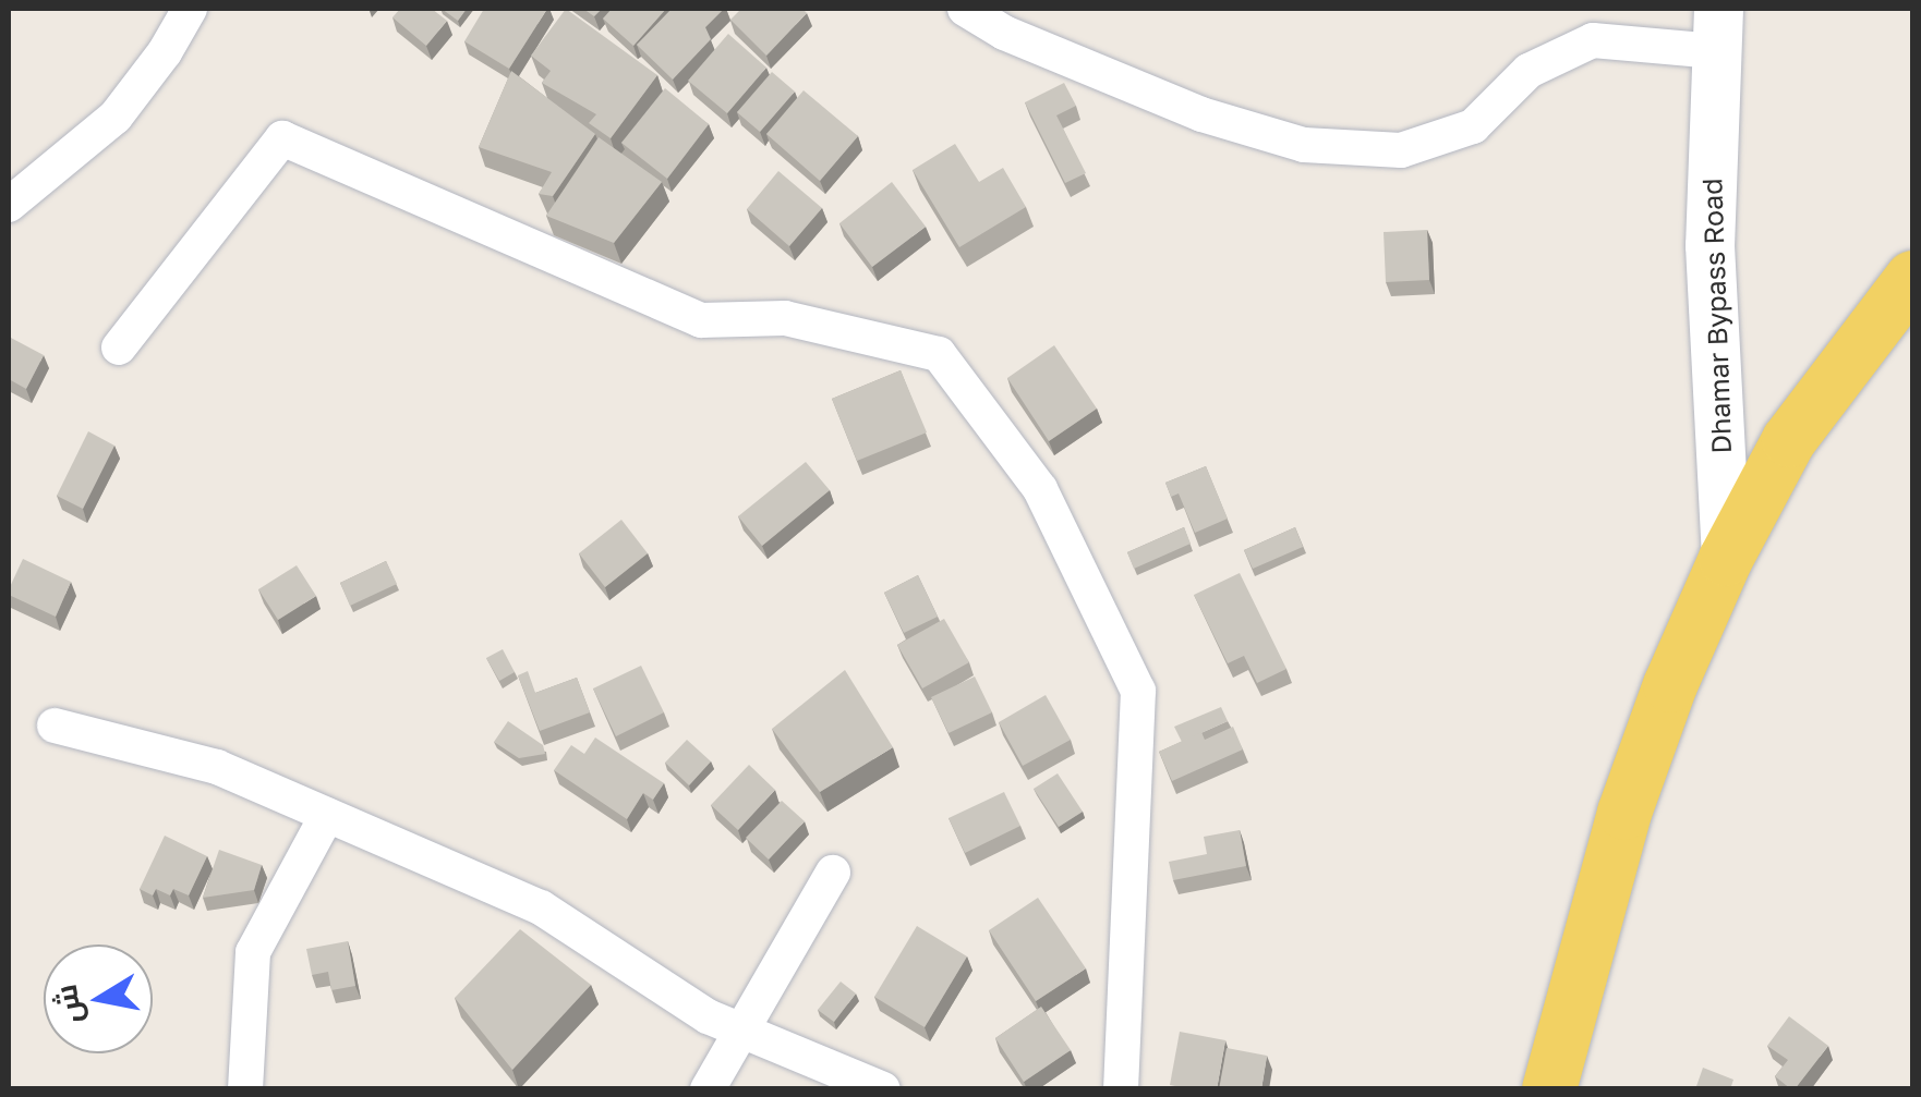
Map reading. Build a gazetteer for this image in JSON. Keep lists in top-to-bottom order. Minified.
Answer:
{"streets":{"main road":["Dhamar Bypass Road"]},"north":"left"}
